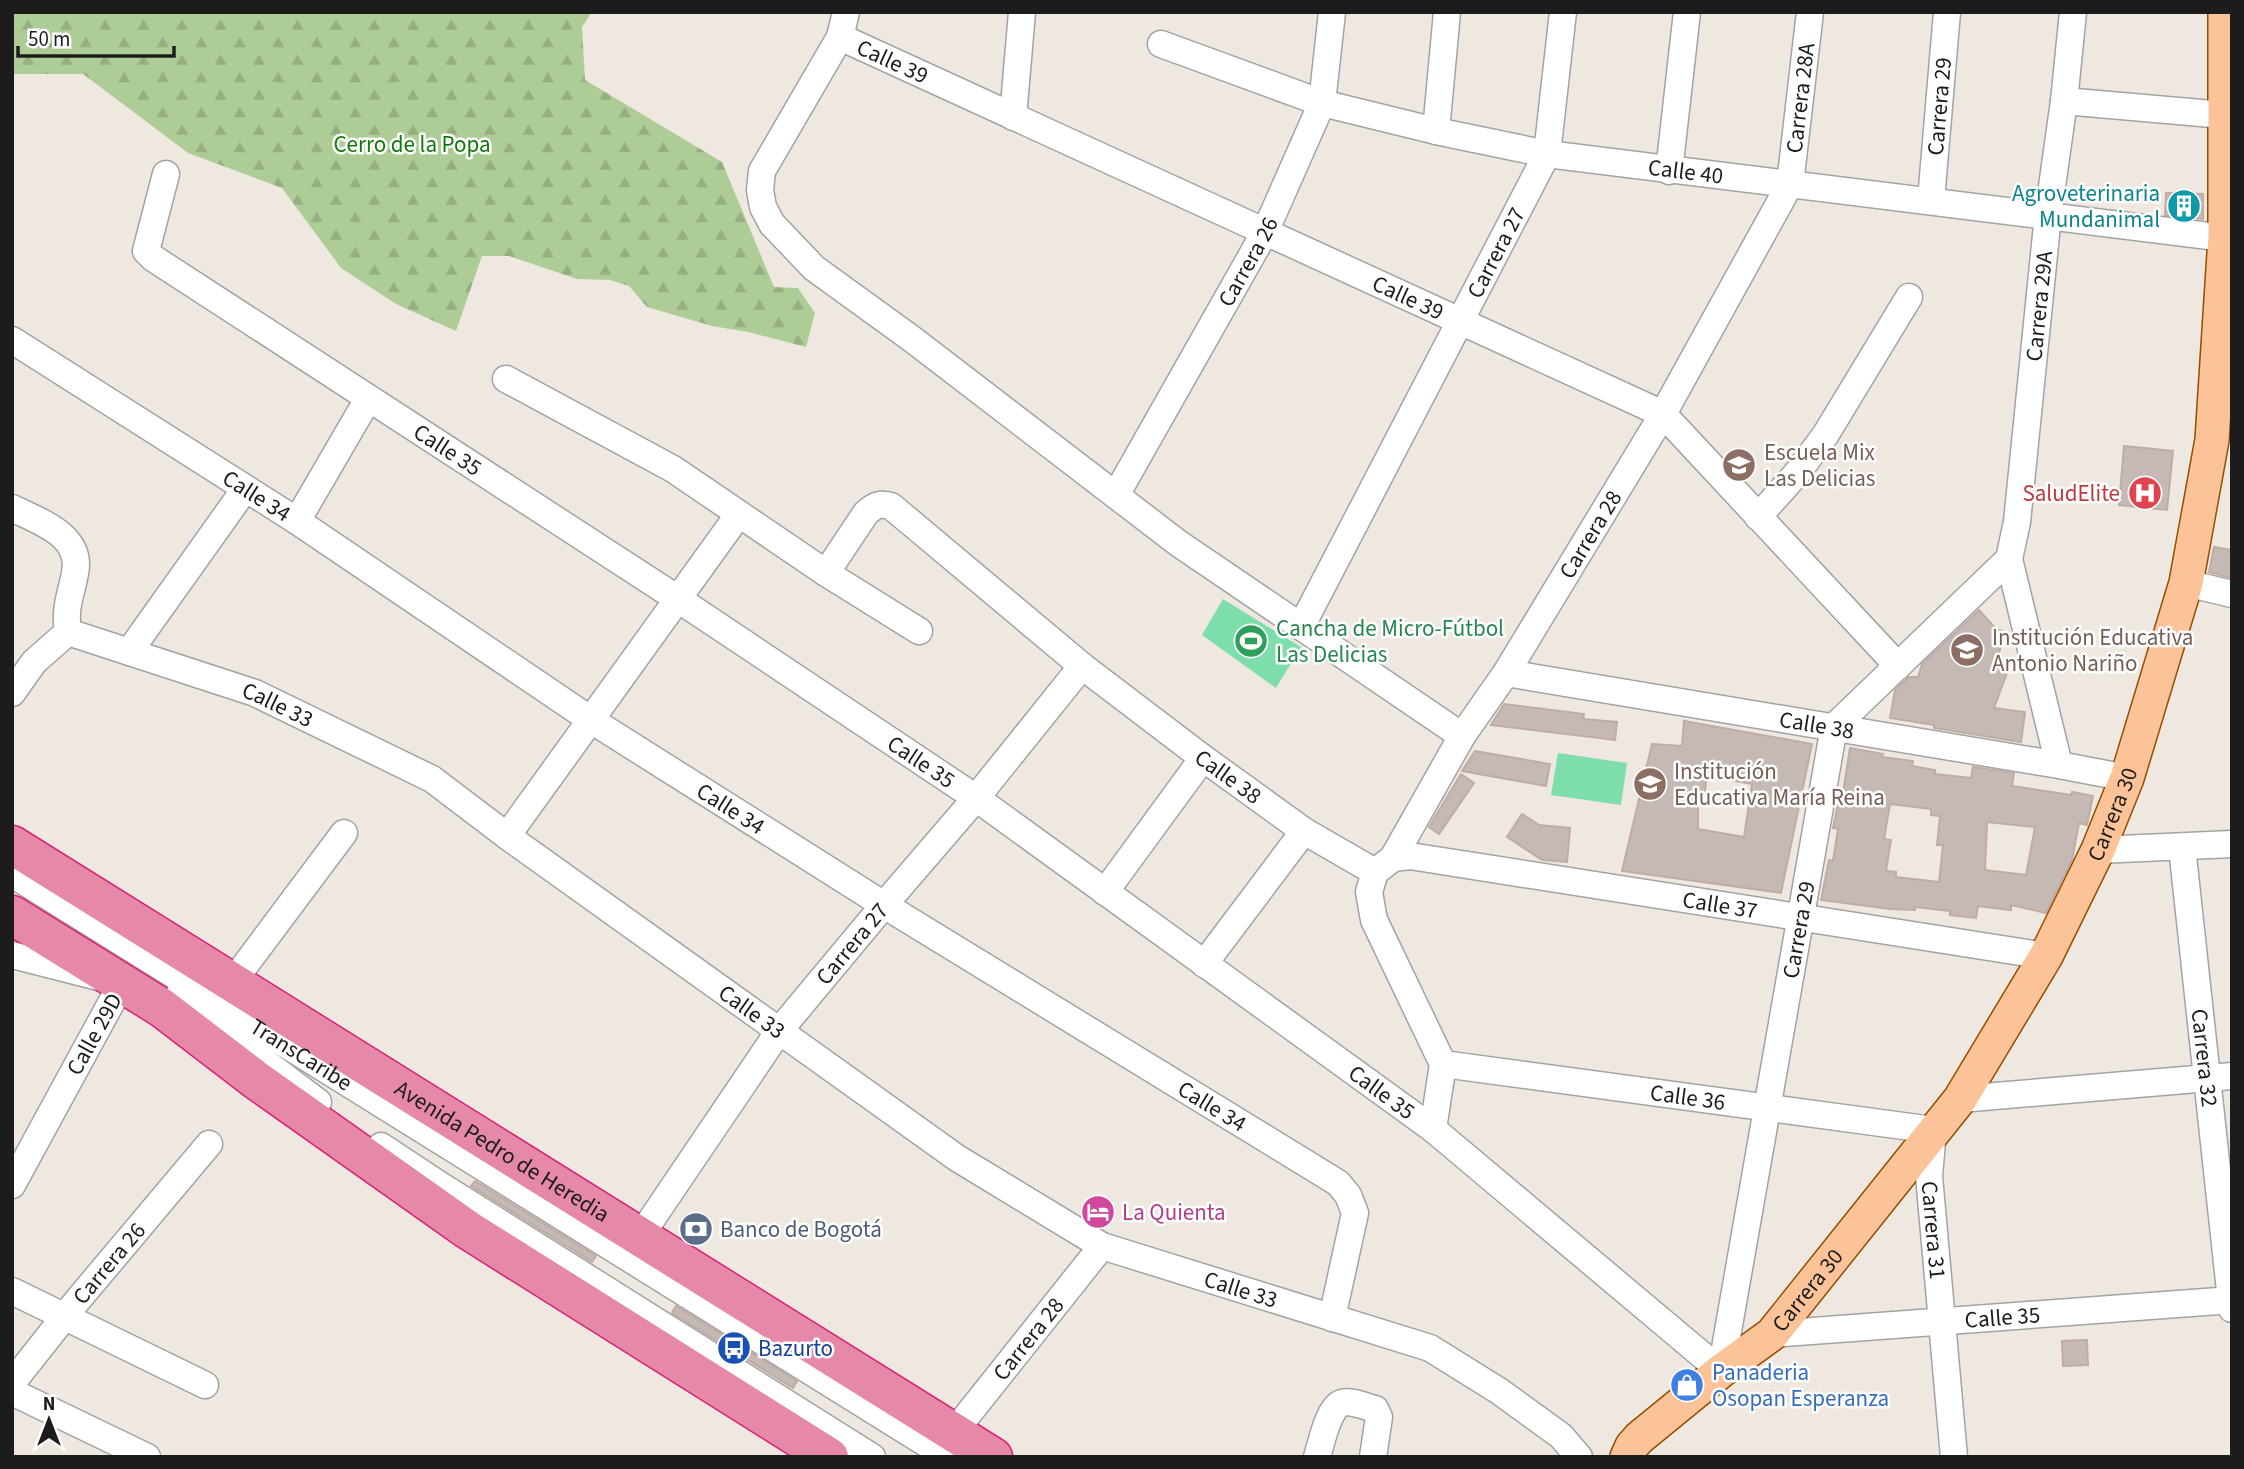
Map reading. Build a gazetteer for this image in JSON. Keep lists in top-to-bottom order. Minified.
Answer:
{"streets":{"highway":["Avenida Pedro de Heredia"],"main road":["Carrera 30"],"street":["Calle 39","Carrera 28A","Carrera 29","Calle 40","Carrera 27","Carrera 26","Carrera 29A","Calle 35","Calle 34","Carrera 28","Calle 33","Calle 38","Calle 37","Calle 29D","TransCaribe","Carrera 32","Calle 36","Carrera 31"]},"crossings":[["Calle 39","Carrera 27"],["Calle 39","Carrera 26"],["Calle 39","Carrera 28"],["Carrera 28A","Calle 40"],["Carrera 28A","Carrera 28"],["Carrera 29","Calle 40"],["Carrera 29","Calle 35"],["Carrera 29","Calle 38"],["Carrera 29","Carrera 30"],["Carrera 29","Calle 37"],["Carrera 29","Calle 36"],["Calle 40","Carrera 27"],["Calle 40","Carrera 26"],["Calle 40","Carrera 29A"],["Calle 40","Carrera 28"],["Calle 40","Carrera 30"],["Carrera 27","Calle 35"],["Carrera 27","Calle 34"],["Carrera 27","Calle 33"],["Carrera 27","Calle 38"],["Carrera 27","Avenida Pedro de Heredia"],["Calle 35","Carrera 30"],["Calle 35","Carrera 32"],["Calle 35","Carrera 31"],["Calle 34","Calle 33"],["Carrera 28","Calle 33"],["Carrera 28","Calle 38"],["Carrera 28","Calle 37"],["Carrera 28","TransCaribe"],["Carrera 28","Avenida Pedro de Heredia"],["Calle 38","Carrera 30"],["Calle 38","Calle 37"],["Carrera 30","Calle 37"],["Carrera 30","Calle 36"],["Carrera 30","Carrera 31"],["TransCaribe","Avenida Pedro de Heredia"],["Calle 36","Carrera 31"]],"parks":["Cerro de la Popa"],"places":{"building":["Agroveterinaria Mundanimal"],"school or university":["Escuela Mix Las Delicias","Institución Educativa Antonio Nariño","Institución Educativa María Reina"],"hospital":["SaludElite"],"sports":["Cancha de Micro-Fútbol Las Delicias"],"hotel":["La Quienta"],"bank":["Banco de Bogotá"],"bus stop":["Bazurto"],"shop":["Panaderia Osopan Esperanza"]},"scale_bar":"50 m","north":"top"}
